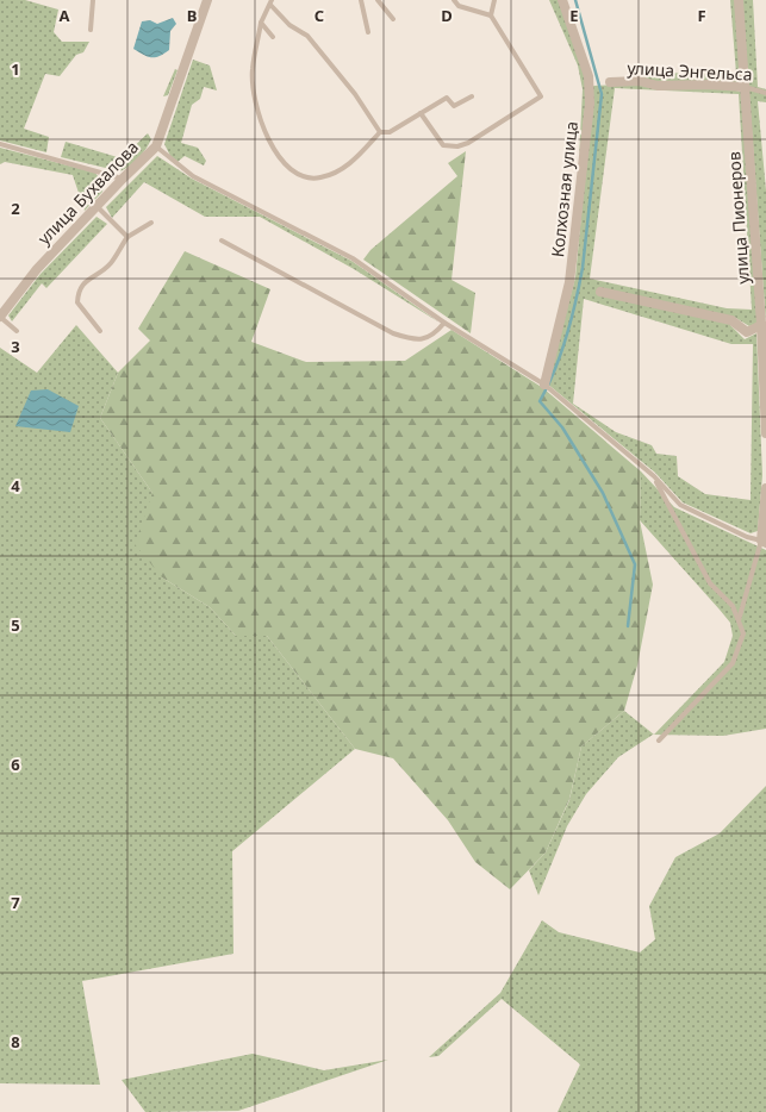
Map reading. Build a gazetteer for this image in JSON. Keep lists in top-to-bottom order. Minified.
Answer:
{"streets":{"street":["улица Энгельса","Колхозная улица","улица Бухвалова","улица Пионеров"]},"crossings":[["улица Энгельса","улица Пионеров"]],"grid":{"columns":["A","B","C","D","E","F"],"rows":["1","2","3","4","5","6","7","8"]}}
